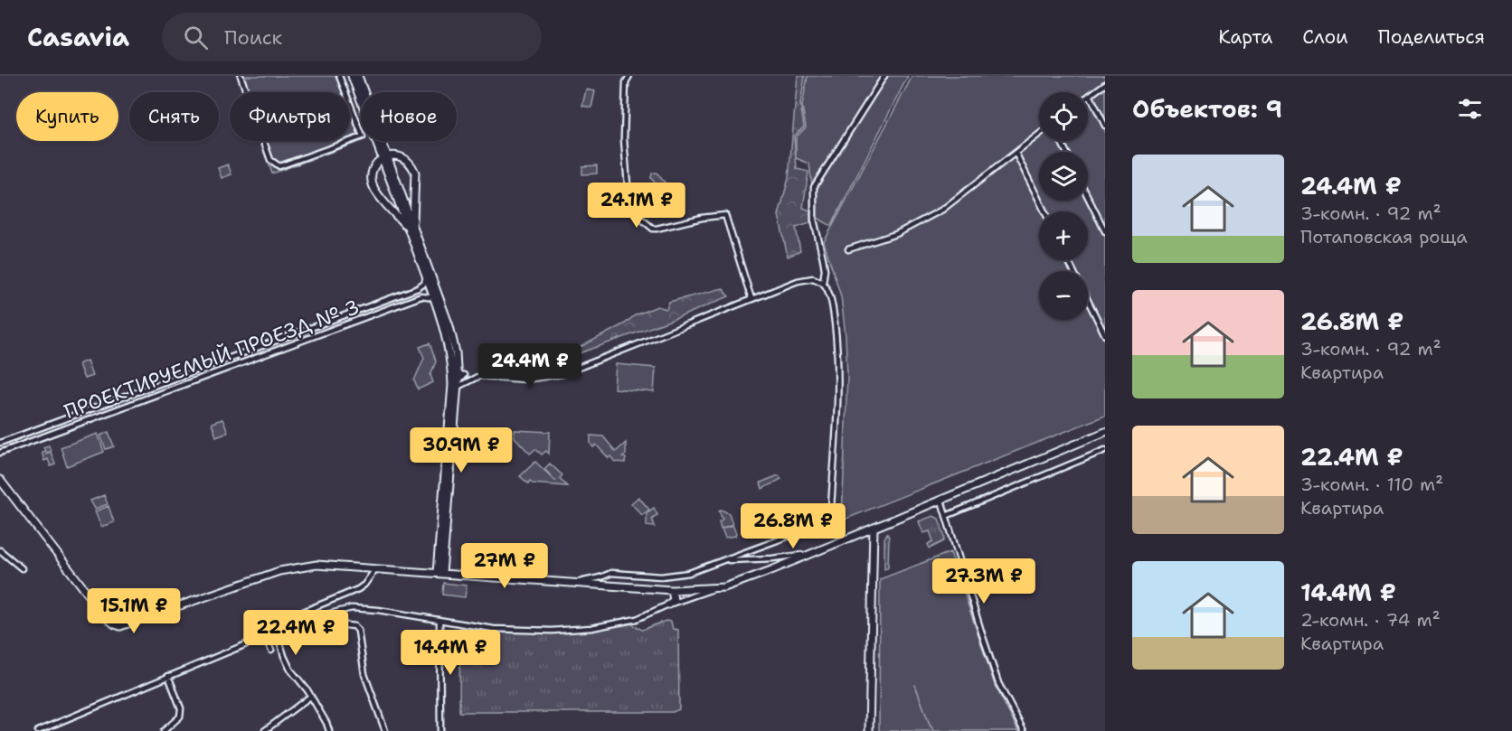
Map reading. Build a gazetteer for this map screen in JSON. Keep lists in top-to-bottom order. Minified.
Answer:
{"streets":{"street":["ПРОЕКТИРУЕМЫЙ ПРОЕЗД № 3"]},"page":{"header":"Casavia","search":"Поиск","nav":["Карта","Слои","Поделиться"],"heading":"Объектов: 9","map_buttons":["+","−"],"chip":["Купить","Снять","Фильтры","Новое"],"list":[{"name":"24.4M ₽","note":"3-комн. · 92 m² · Потаповская роща"},{"name":"26.8M ₽","note":"3-комн. · 92 m² · Квартира"},{"name":"22.4M ₽","note":"3-комн. · 110 m² · Квартира"},{"name":"14.4M ₽","note":"2-комн. · 74 m² · Квартира"}],"price":["24.1M ₽","24.4M ₽","30.9M ₽","26.8M ₽","27M ₽","27.3M ₽","15.1M ₽","22.4M ₽","14.4M ₽"]}}
